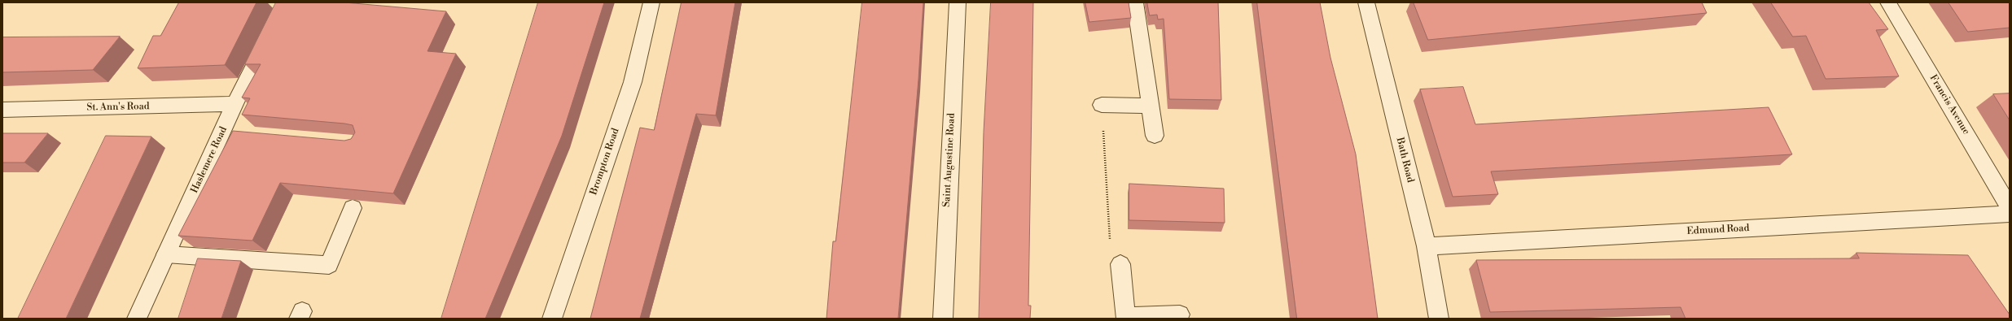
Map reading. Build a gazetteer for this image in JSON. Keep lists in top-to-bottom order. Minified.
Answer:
{"streets":{"street":["Francis Avenue","St. Ann's Road","Haslemere Road","Saint Augustine Road","Bath Road","Brompton Road","Edmund Road"]},"crossings":[["St. Ann's Road","Haslemere Road"],["Bath Road","Edmund Road"]]}
